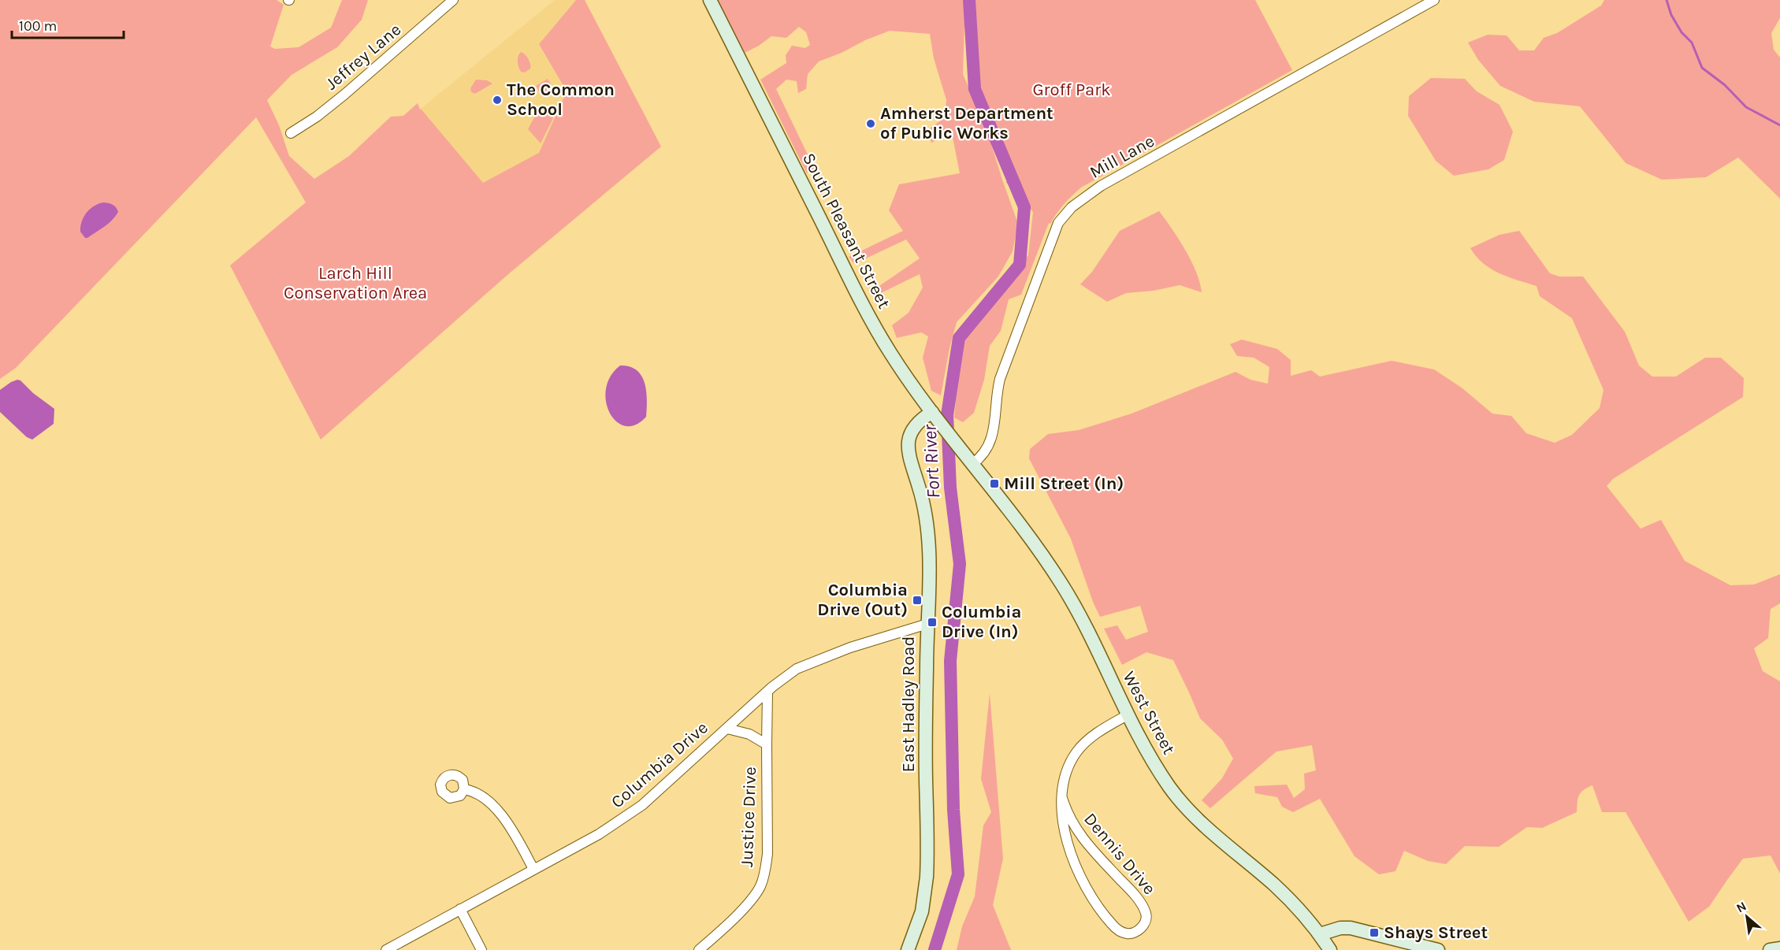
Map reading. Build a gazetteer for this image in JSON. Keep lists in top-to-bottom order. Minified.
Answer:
{"streets":{"main road":["South Pleasant Street","East Hadley Road","West Street"],"street":["Jeffrey Lane","Mill Lane","Columbia Drive","Justice Drive","Dennis Drive"]},"crossings":[["Mill Lane","South Pleasant Street"],["Mill Lane","West Street"],["South Pleasant Street","East Hadley Road"],["South Pleasant Street","West Street"],["East Hadley Road","Columbia Drive"],["West Street","Dennis Drive"],["Columbia Drive","Justice Drive"]],"water":["Fort River"],"parks":["Groff Park","Larch Hill Conservation Area"],"places":{"other":["The Common School","Amherst Department of Public Works"],"transit":["Mill Street (In)","Columbia Drive (Out)","Columbia Drive (In)","Shays Street"]},"scale_bar":"100 m","north":"top left"}
